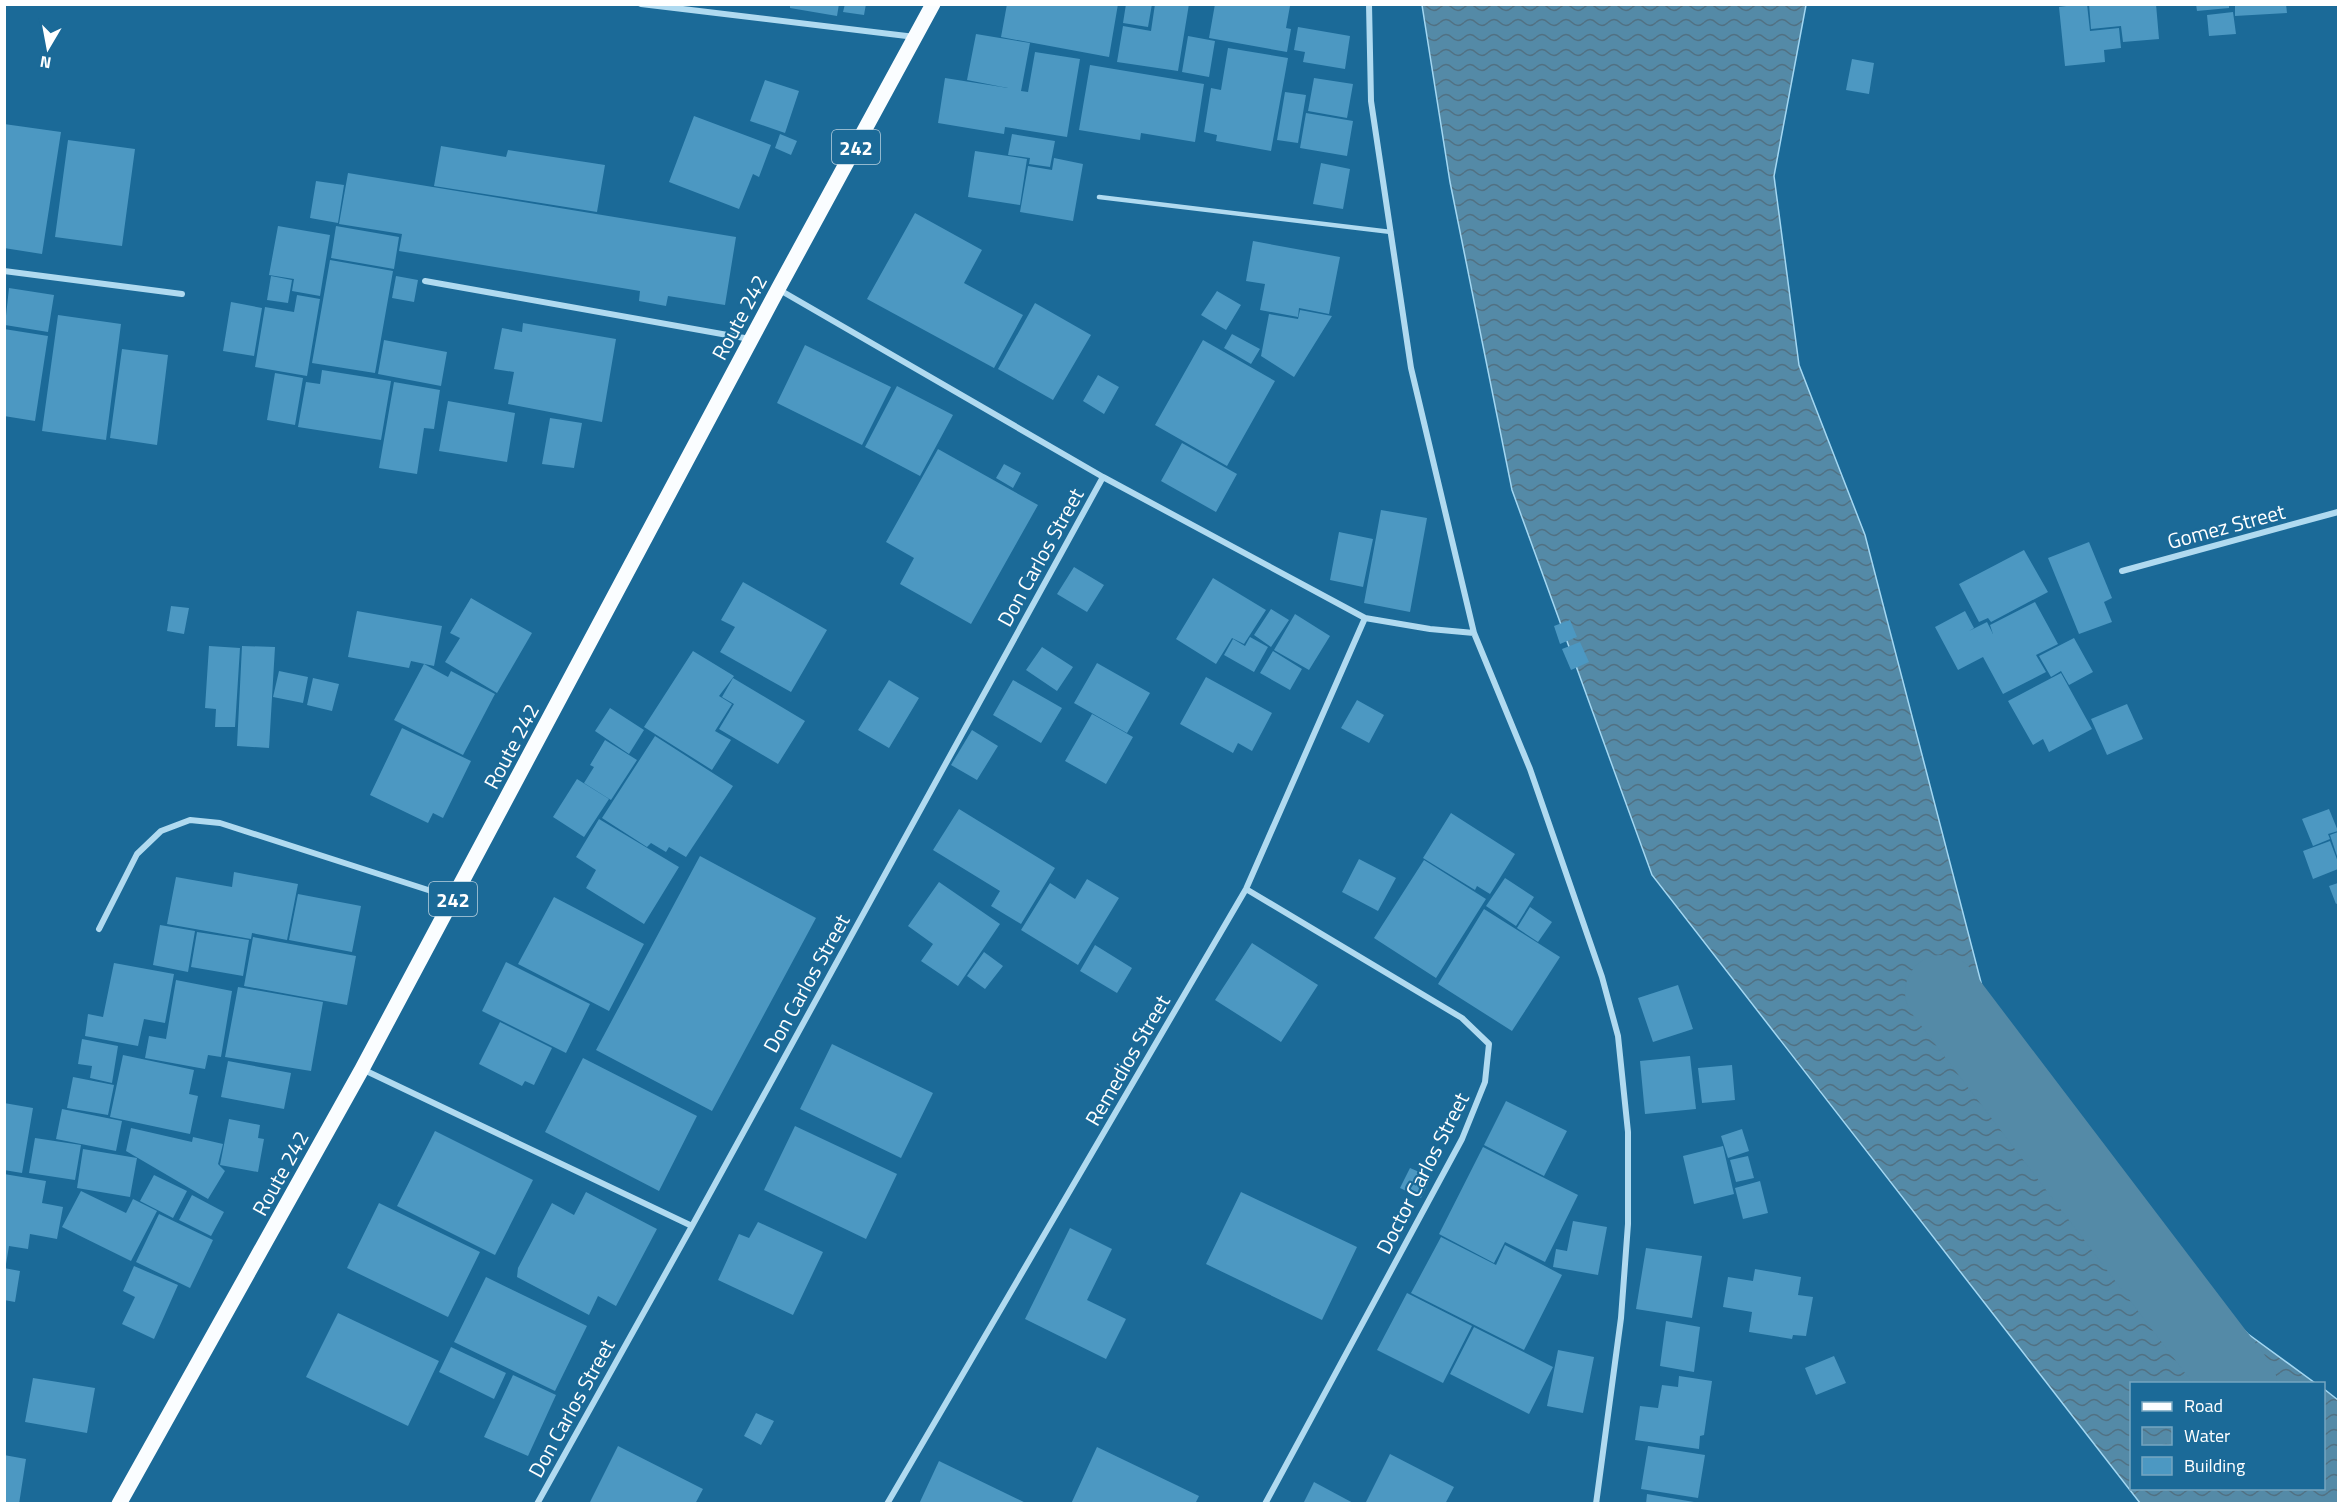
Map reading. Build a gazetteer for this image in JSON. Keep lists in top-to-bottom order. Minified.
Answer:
{"streets":{"main road":["242","Route 242"],"street":["Gomez Street","Don Carlos Street","Remedios Street","Doctor Carlos Street"]},"crossings":[["Remedios Street","Doctor Carlos Street"]],"legend":["Road","Water","Building"],"north":"bottom"}
